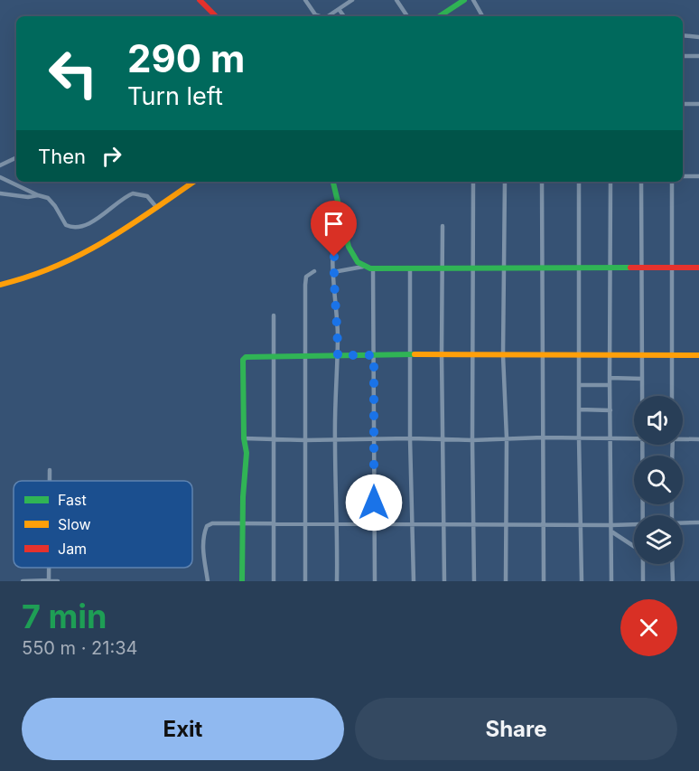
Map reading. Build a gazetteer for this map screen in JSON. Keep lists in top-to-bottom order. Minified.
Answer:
{"legend":["Fast","Slow","Jam"],"page":{"turn":["290 m","Turn left"],"then":"Then","heading":["7 min","550 m · 21:34"],"buttons":["Exit","Share"]}}
